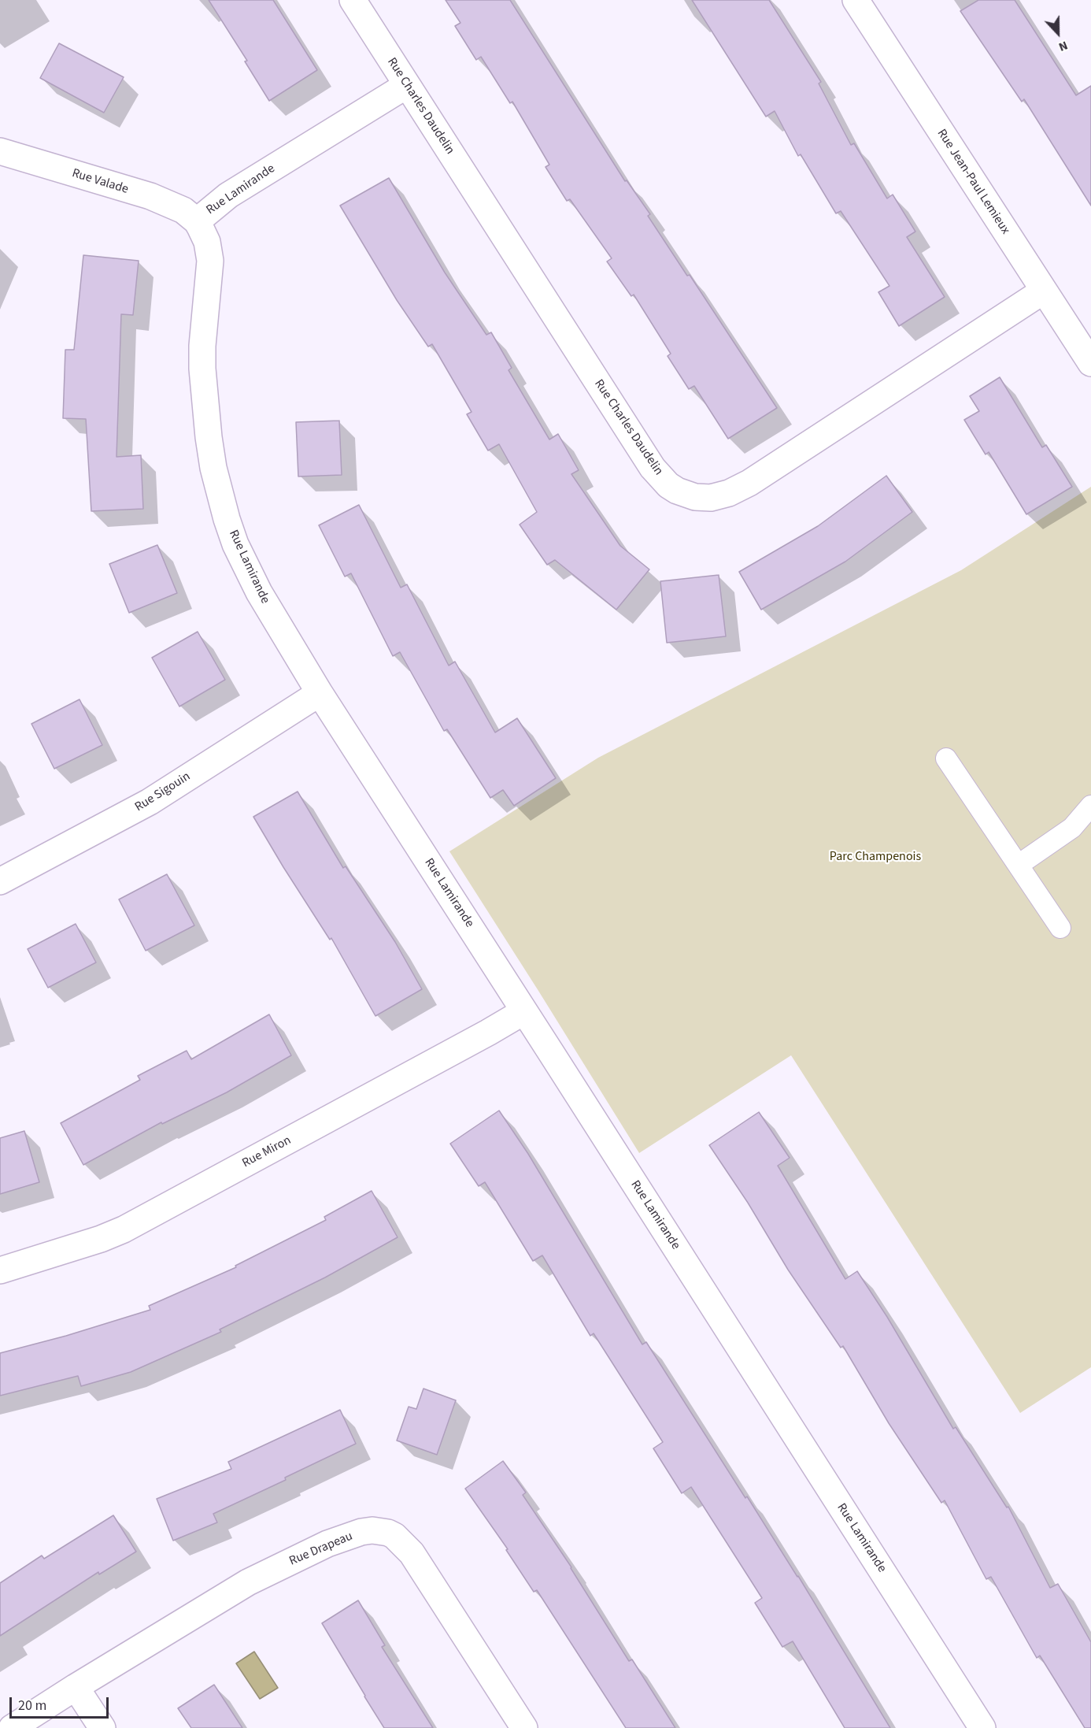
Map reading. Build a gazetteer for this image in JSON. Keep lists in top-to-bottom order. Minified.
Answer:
{"streets":{"street":["Rue Charles Daudelin","Rue Valade","Rue Jean-Paul Lemieux","Rue Lamirande","Rue Sigouin","Rue Miron","Rue Drapeau"]},"crossings":[["Rue Charles Daudelin","Rue Jean-Paul Lemieux"],["Rue Charles Daudelin","Rue Lamirande"],["Rue Valade","Rue Lamirande"],["Rue Lamirande","Rue Sigouin"],["Rue Lamirande","Rue Miron"]],"parks":["Parc Champenois"],"scale_bar":"20 m","north":"bottom"}
